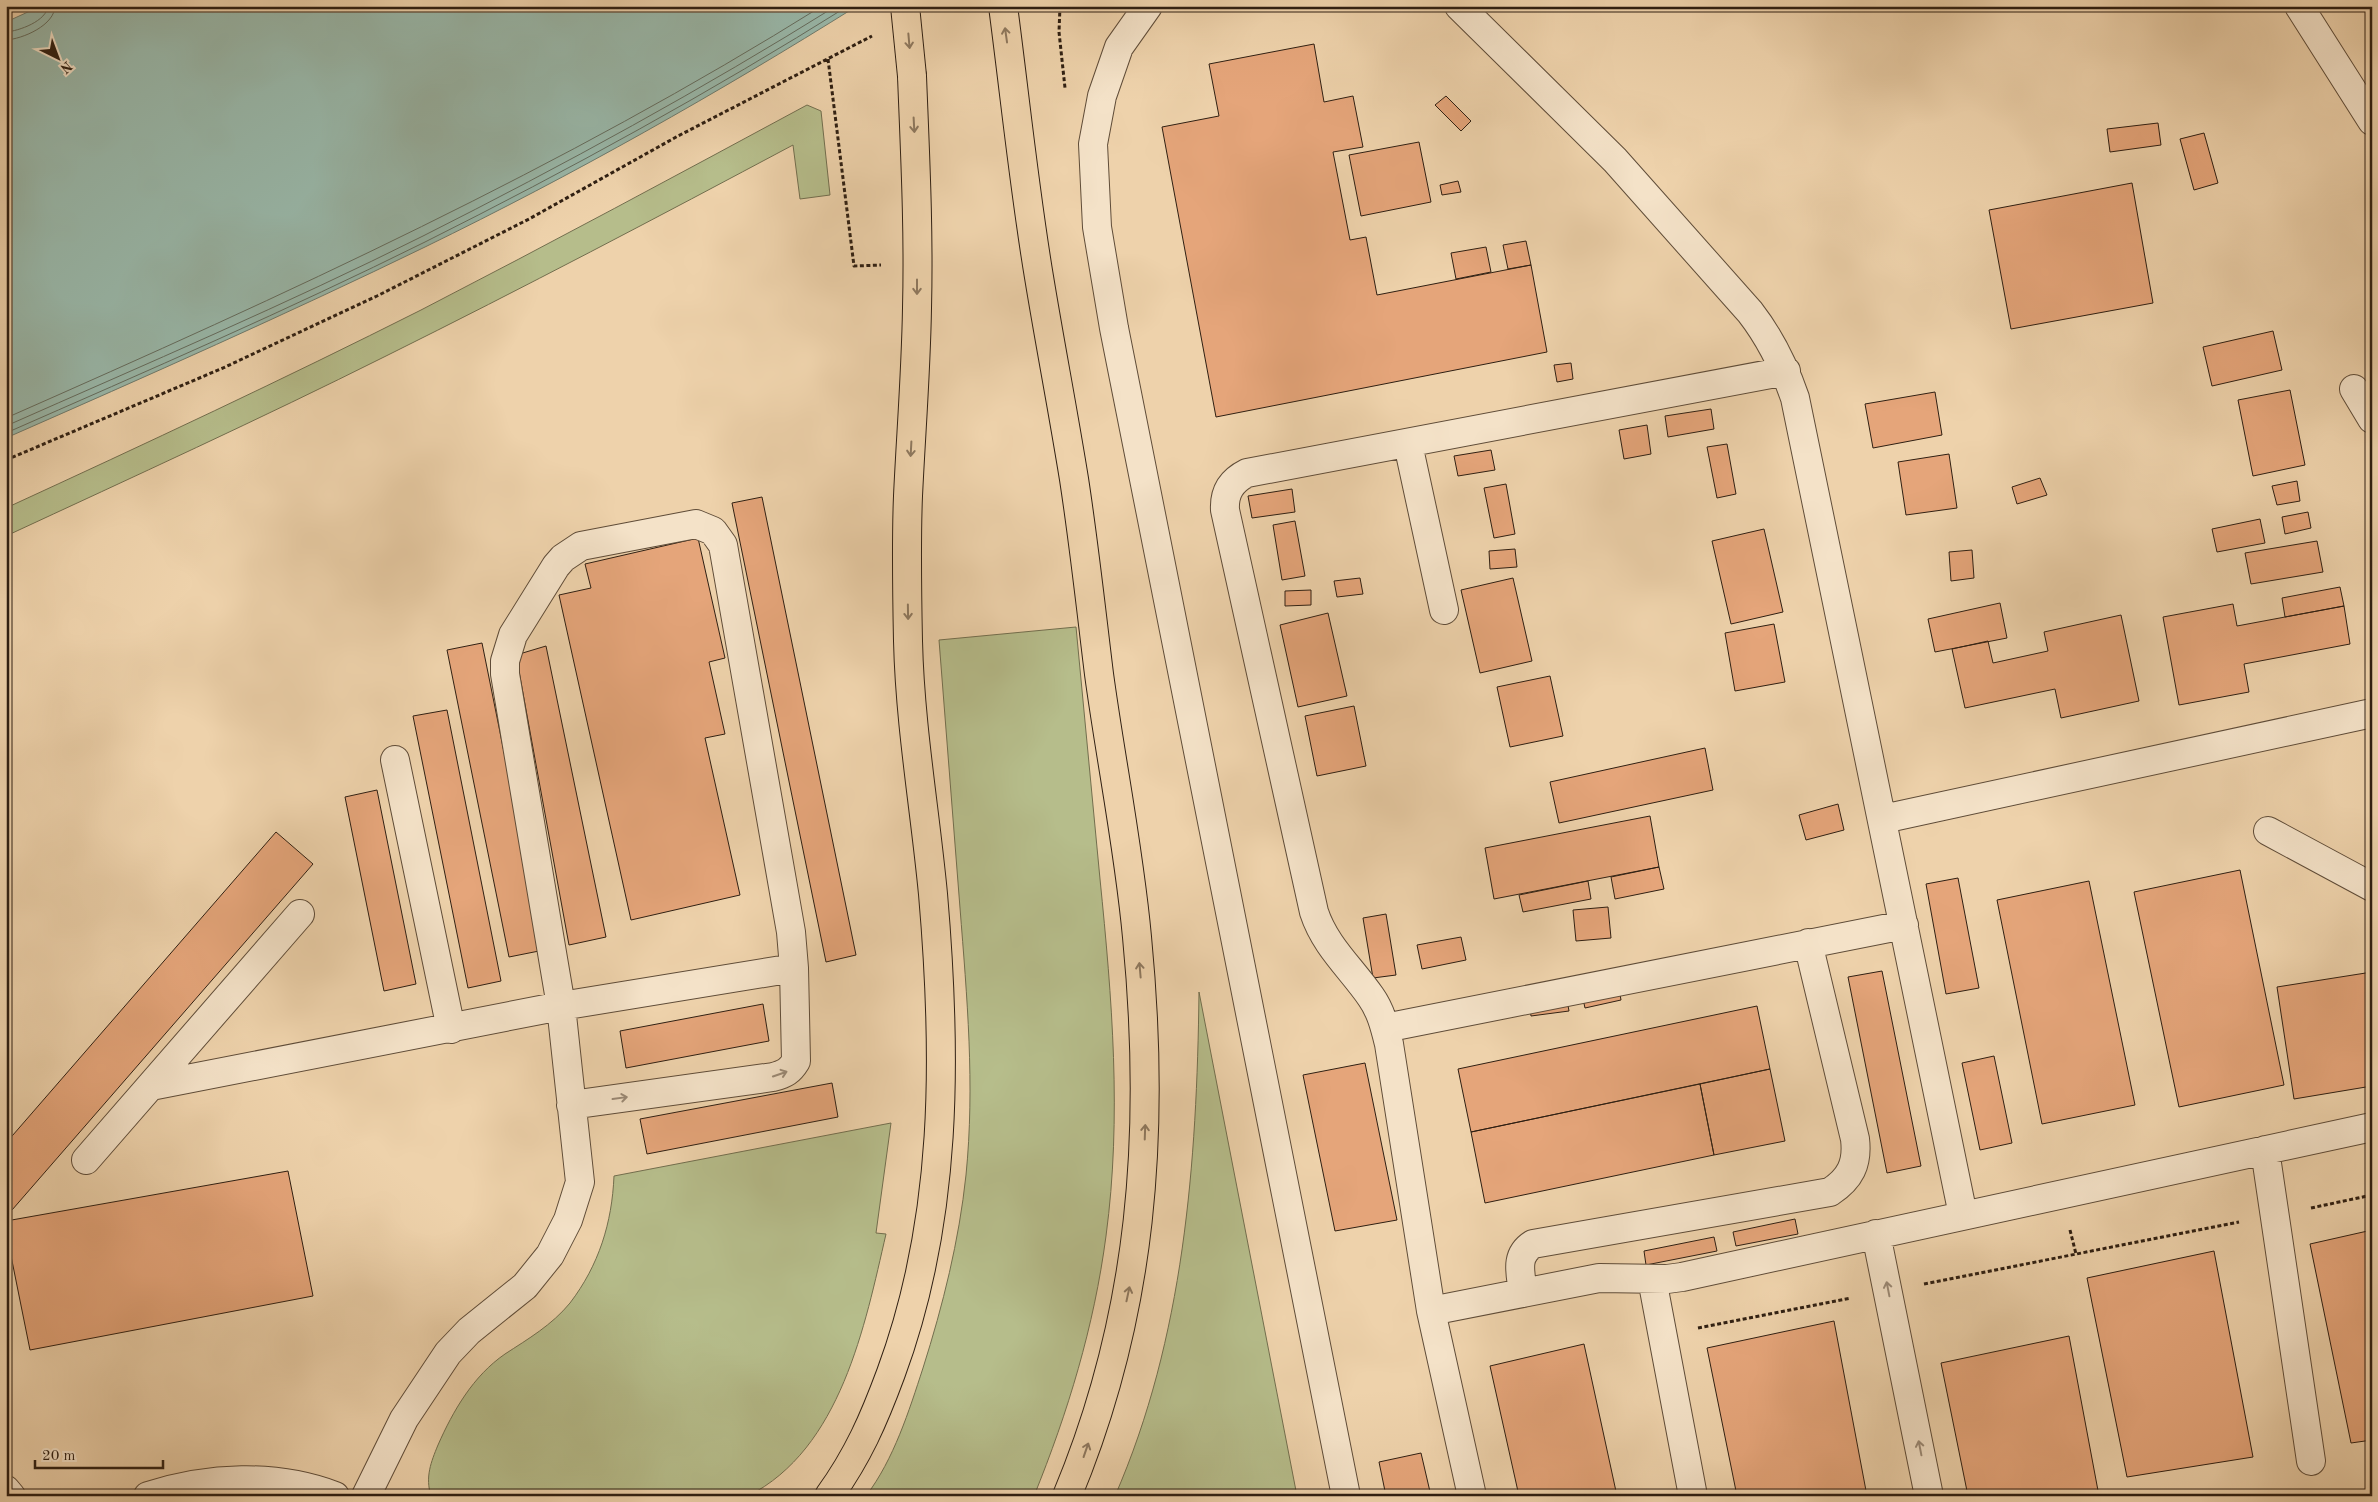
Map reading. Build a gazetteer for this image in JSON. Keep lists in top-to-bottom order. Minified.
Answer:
{"scale_bar":"20 m","north":"bottom right"}
